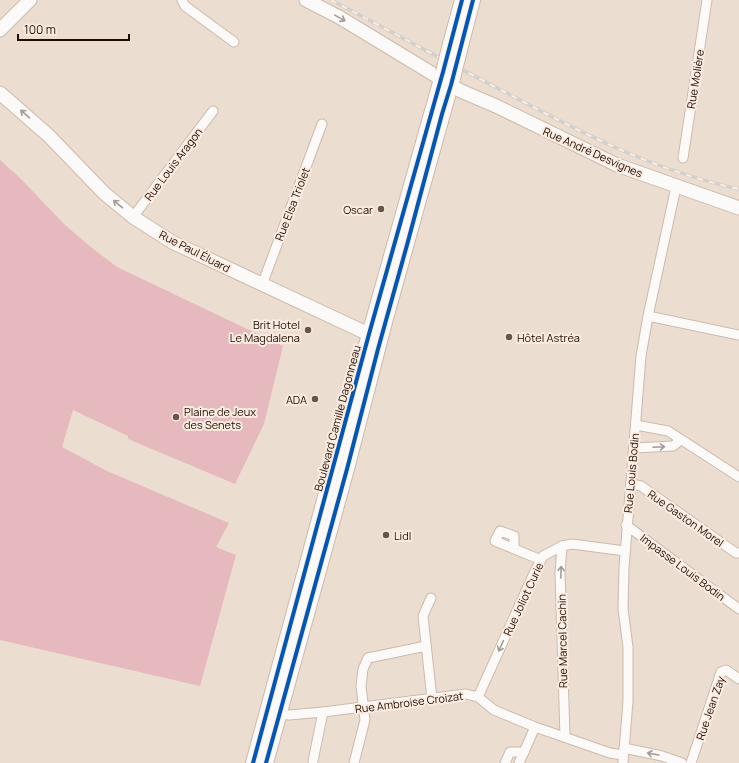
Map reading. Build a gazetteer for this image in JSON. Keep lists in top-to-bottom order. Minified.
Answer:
{"streets":{"main road":["Boulevard Camille Dagonneau"],"street":["Rue Molière","Rue André Desvignes","Rue Louis Aragon","Rue Elsa Triolet","Rue Paul Éluard","Rue Louis Bodin","Rue Gaston Morel","Impasse Louis Bodin","Rue Joliot Curie","Rue Marcel Cachin","Rue Ambroise Croizat","Rue Jean Zay"]},"crossings":[["Rue André Desvignes","Boulevard Camille Dagonneau"],["Rue André Desvignes","Rue Louis Bodin"],["Rue Louis Aragon","Rue Paul Éluard"],["Rue Elsa Triolet","Rue Paul Éluard"],["Rue Paul Éluard","Boulevard Camille Dagonneau"],["Boulevard Camille Dagonneau","Rue Ambroise Croizat"],["Rue Louis Bodin","Rue Gaston Morel"],["Rue Louis Bodin","Impasse Louis Bodin"],["Rue Louis Bodin","Rue Joliot Curie"],["Rue Louis Bodin","Rue Ambroise Croizat"],["Rue Joliot Curie","Rue Marcel Cachin"],["Rue Joliot Curie","Rue Ambroise Croizat"],["Rue Marcel Cachin","Rue Ambroise Croizat"]],"one_way":["Rue Paul Éluard","Rue Joliot Curie","Rue Marcel Cachin"],"places":["Oscar","Brit Hotel Le Magdalena","Hôtel Astréa","ADA","Plaine de Jeux des Senets","Lidl"],"scale_bar":"100 m"}
